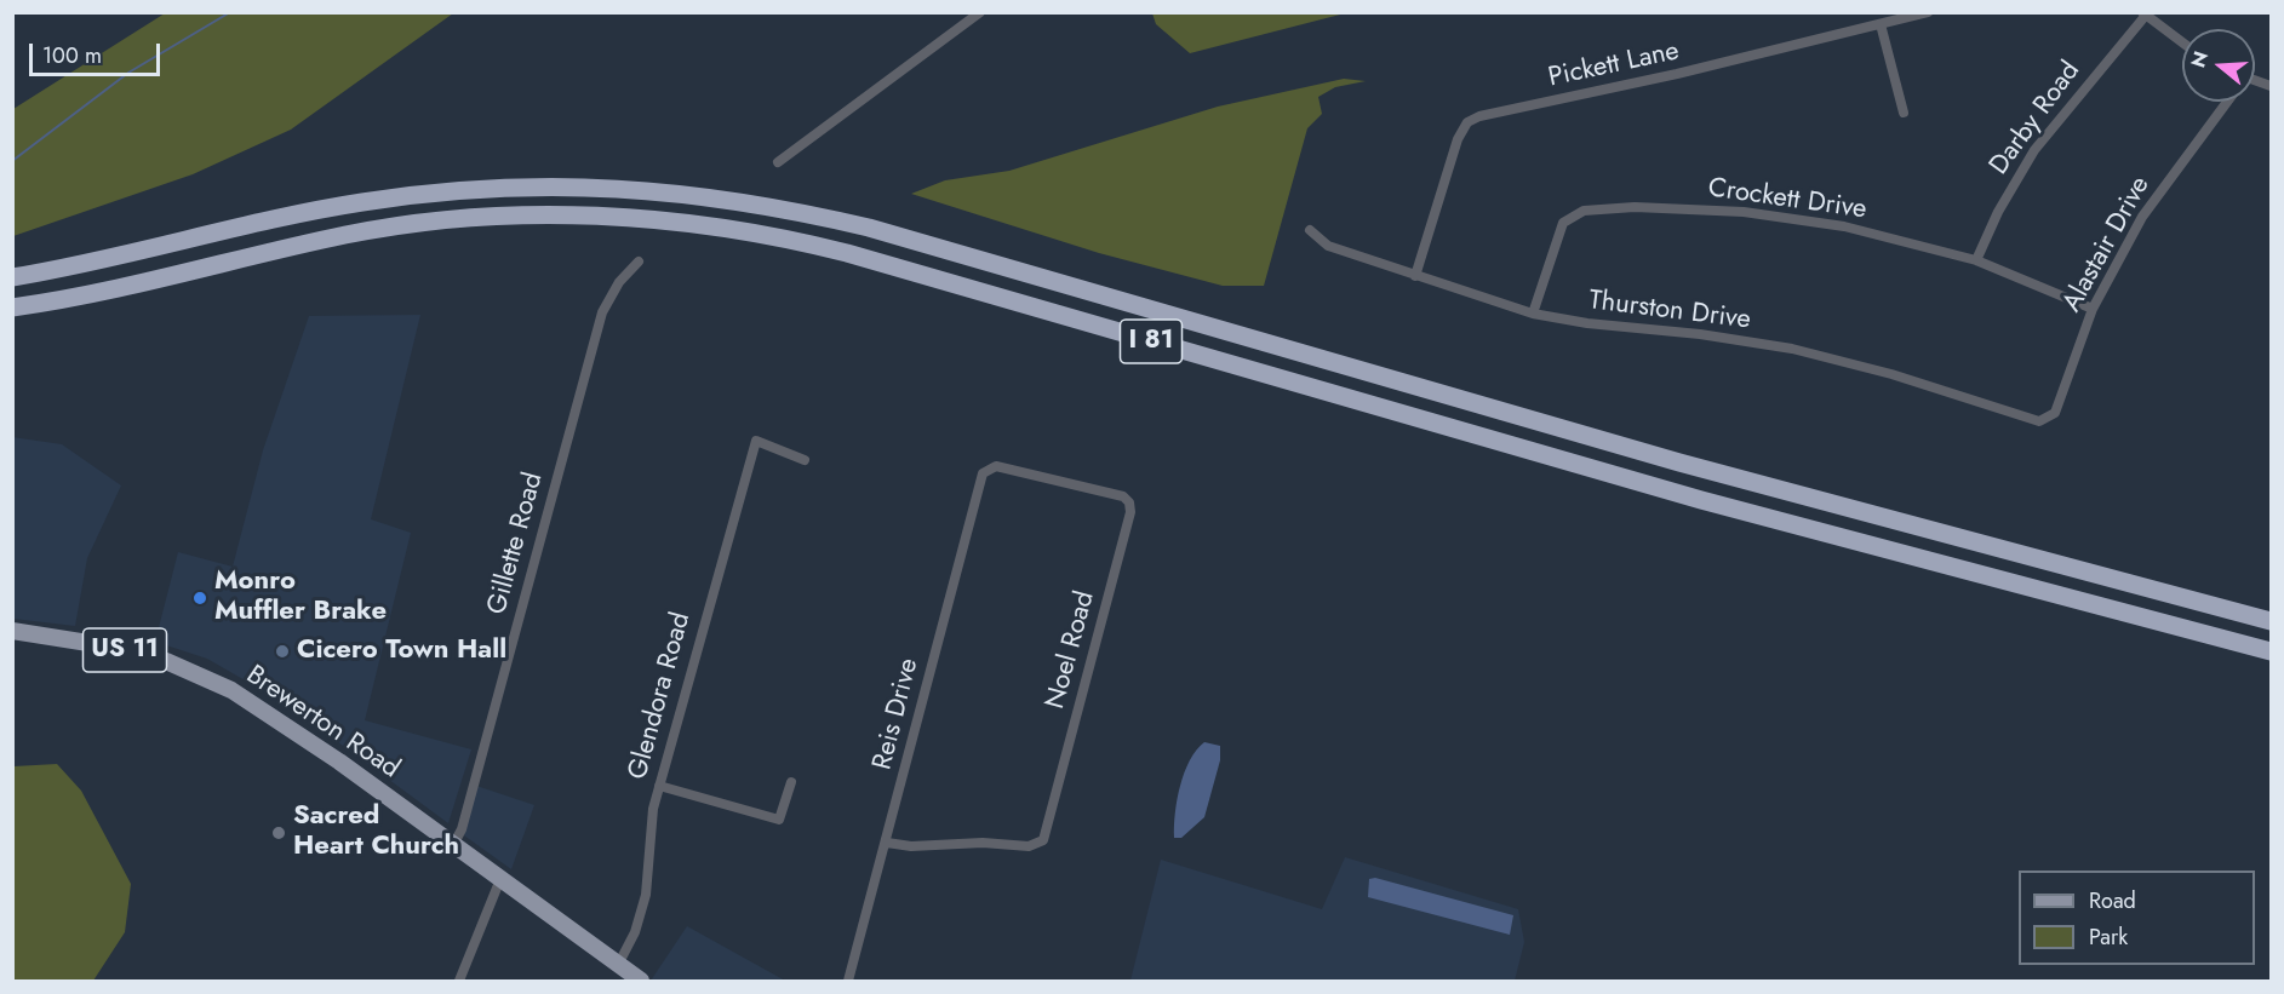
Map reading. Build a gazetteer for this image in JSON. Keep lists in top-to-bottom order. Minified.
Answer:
{"streets":{"highway":["I 81"],"main road":["US 11","Brewerton Road"],"street":["Pickett Lane","Darby Road","Crockett Drive","Alastair Drive","Thurston Drive","Gillette Road","Noel Road","Glendora Road","Reis Drive"]},"crossings":[["Pickett Lane","Thurston Drive"],["Darby Road","Crockett Drive"],["Crockett Drive","Alastair Drive"],["Crockett Drive","Thurston Drive"],["Alastair Drive","Thurston Drive"],["Gillette Road","Brewerton Road"],["Noel Road","Reis Drive"],["Glendora Road","Brewerton Road"]],"places":["Monro Muffler Brake","Cicero Town Hall","Sacred Heart Church"],"legend":["Road","Park"],"scale_bar":"100 m","north":"left"}
